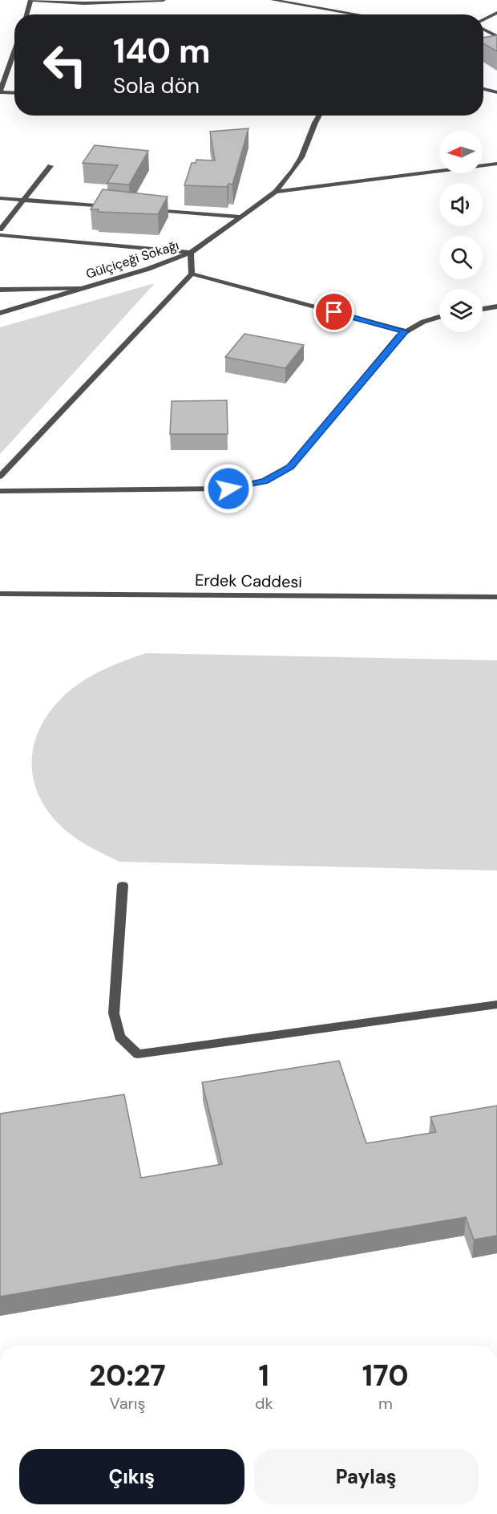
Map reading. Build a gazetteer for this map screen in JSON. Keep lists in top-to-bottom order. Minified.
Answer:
{"streets":{"street":["Gülçiçeği Sokağı","Erdek Caddesi"]},"north":"left","page":{"turn":["140 m","Sola dön"],"eta":["20:27","Varış","1","dk","170","m"],"buttons":["Çıkış","Paylaş"]}}
